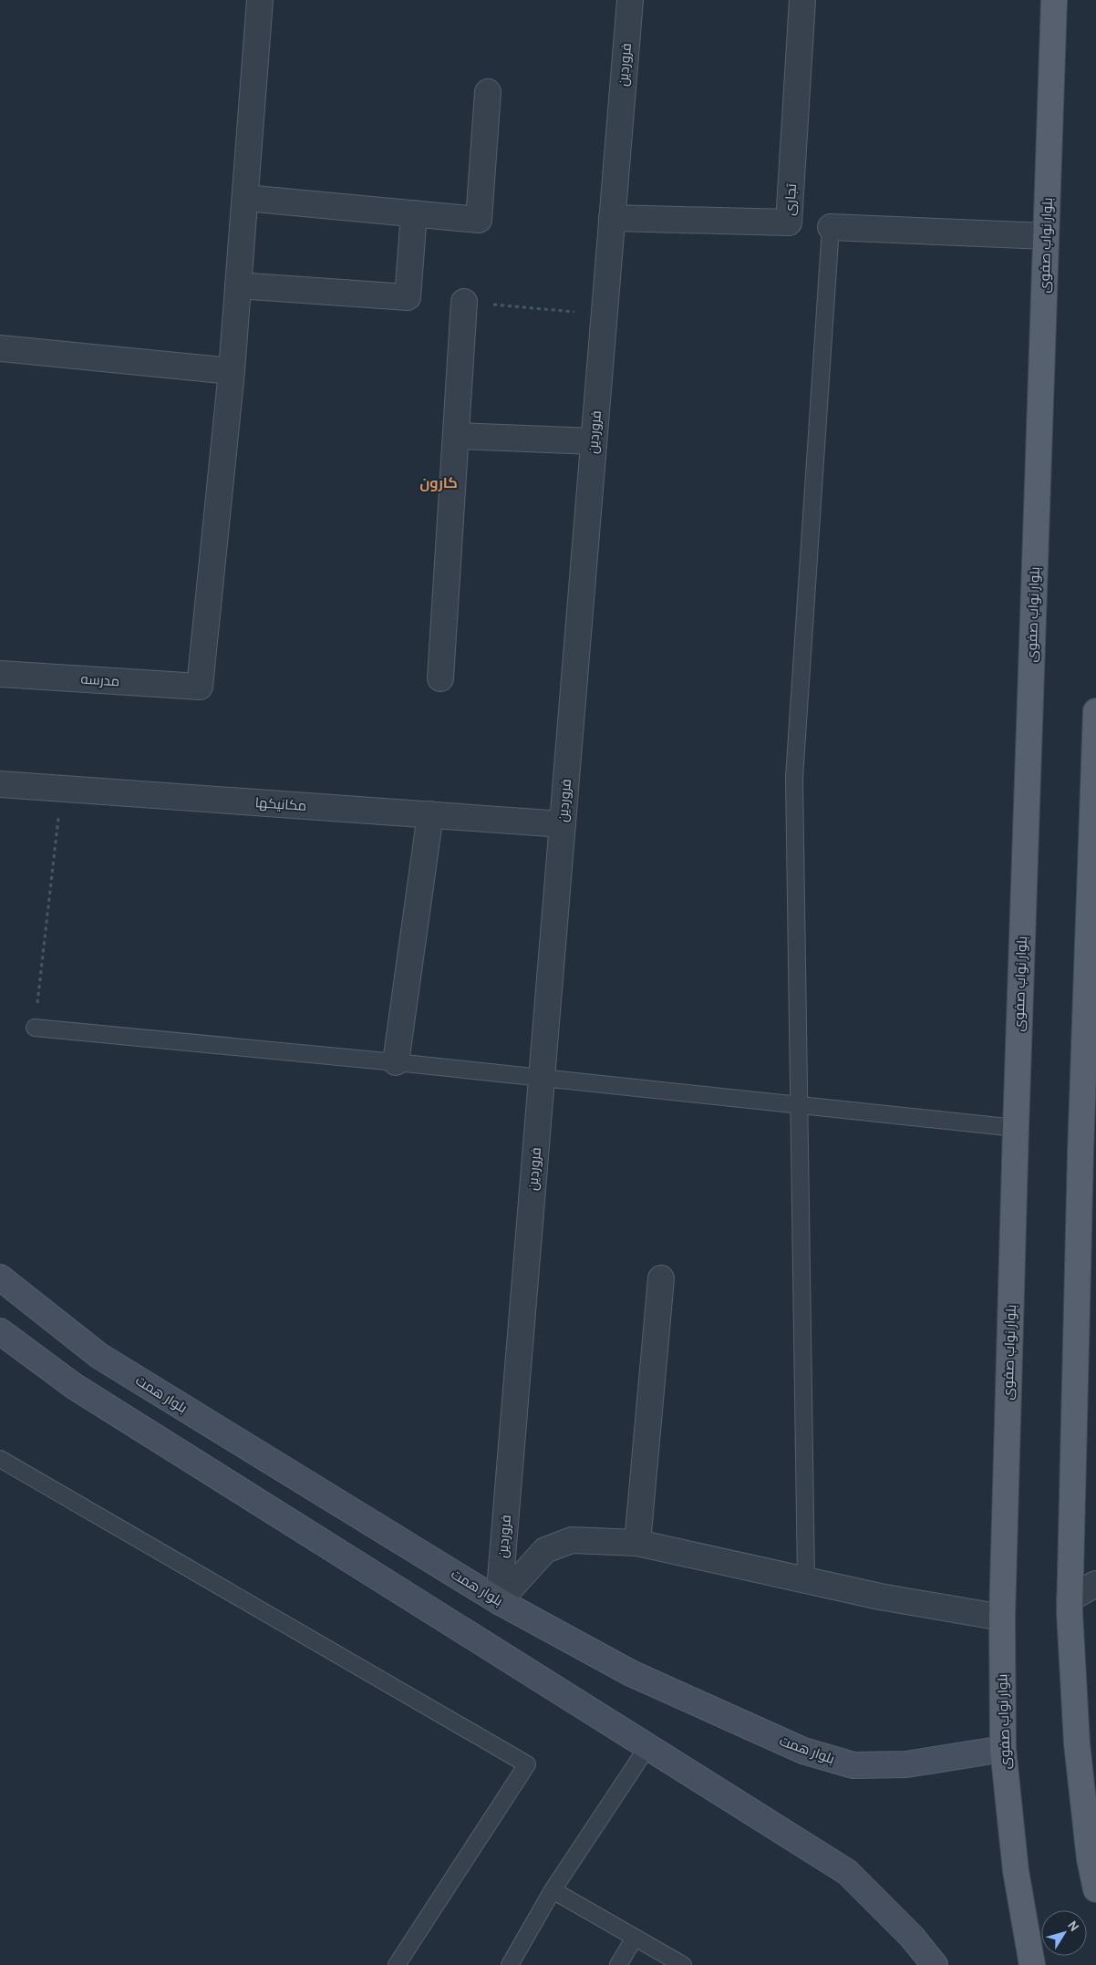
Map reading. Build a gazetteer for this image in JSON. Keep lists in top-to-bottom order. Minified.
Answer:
{"streets":{"main road":["بلوار نواب صفوی"],"street":["فروردین","تجاری","مدرسه","مکانیکها","بلوار همت"]},"crossings":[["فروردین","تجاری"],["فروردین","مکانیکها"],["فروردین","بلوار همت"],["بلوار نواب صفوی","بلوار همت"]],"districts":["کارون"],"north":"top right"}
